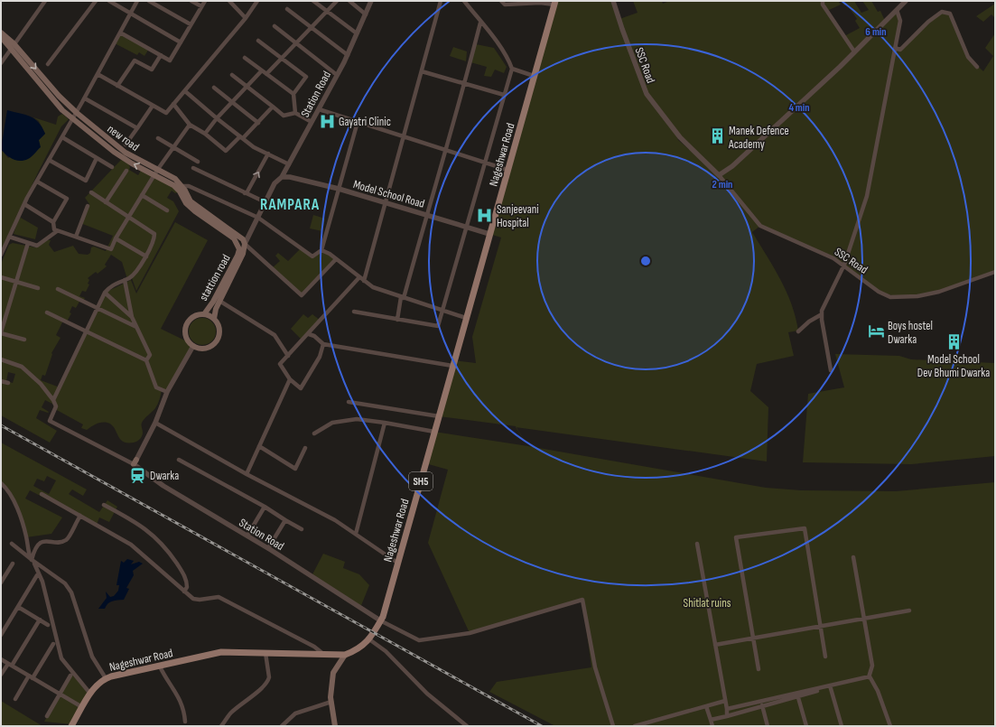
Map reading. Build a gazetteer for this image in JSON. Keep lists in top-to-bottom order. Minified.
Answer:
{"streets":{"main road":["new road","Nageshwar Road","stattion road","SH5"],"street":["SSC Road","Station Road","Model School Road"]},"crossings":[["Station Road","Nageshwar Road"],["Station Road","Model School Road"],["new road","stattion road"],["Nageshwar Road","Model School Road"]],"districts":["RAMPARA"],"parks":["Shitlat ruins"],"places":{"hospital":["Gayatri Clinic","Sanjeevani Hospital"],"building":["Manek Defence Academy","Model School Dev Bhumi Dwarka"],"hotel":["Boys hostel Dwarka"],"station":["Dwarka"]},"rings":["6 min","4 min","2 min"]}
